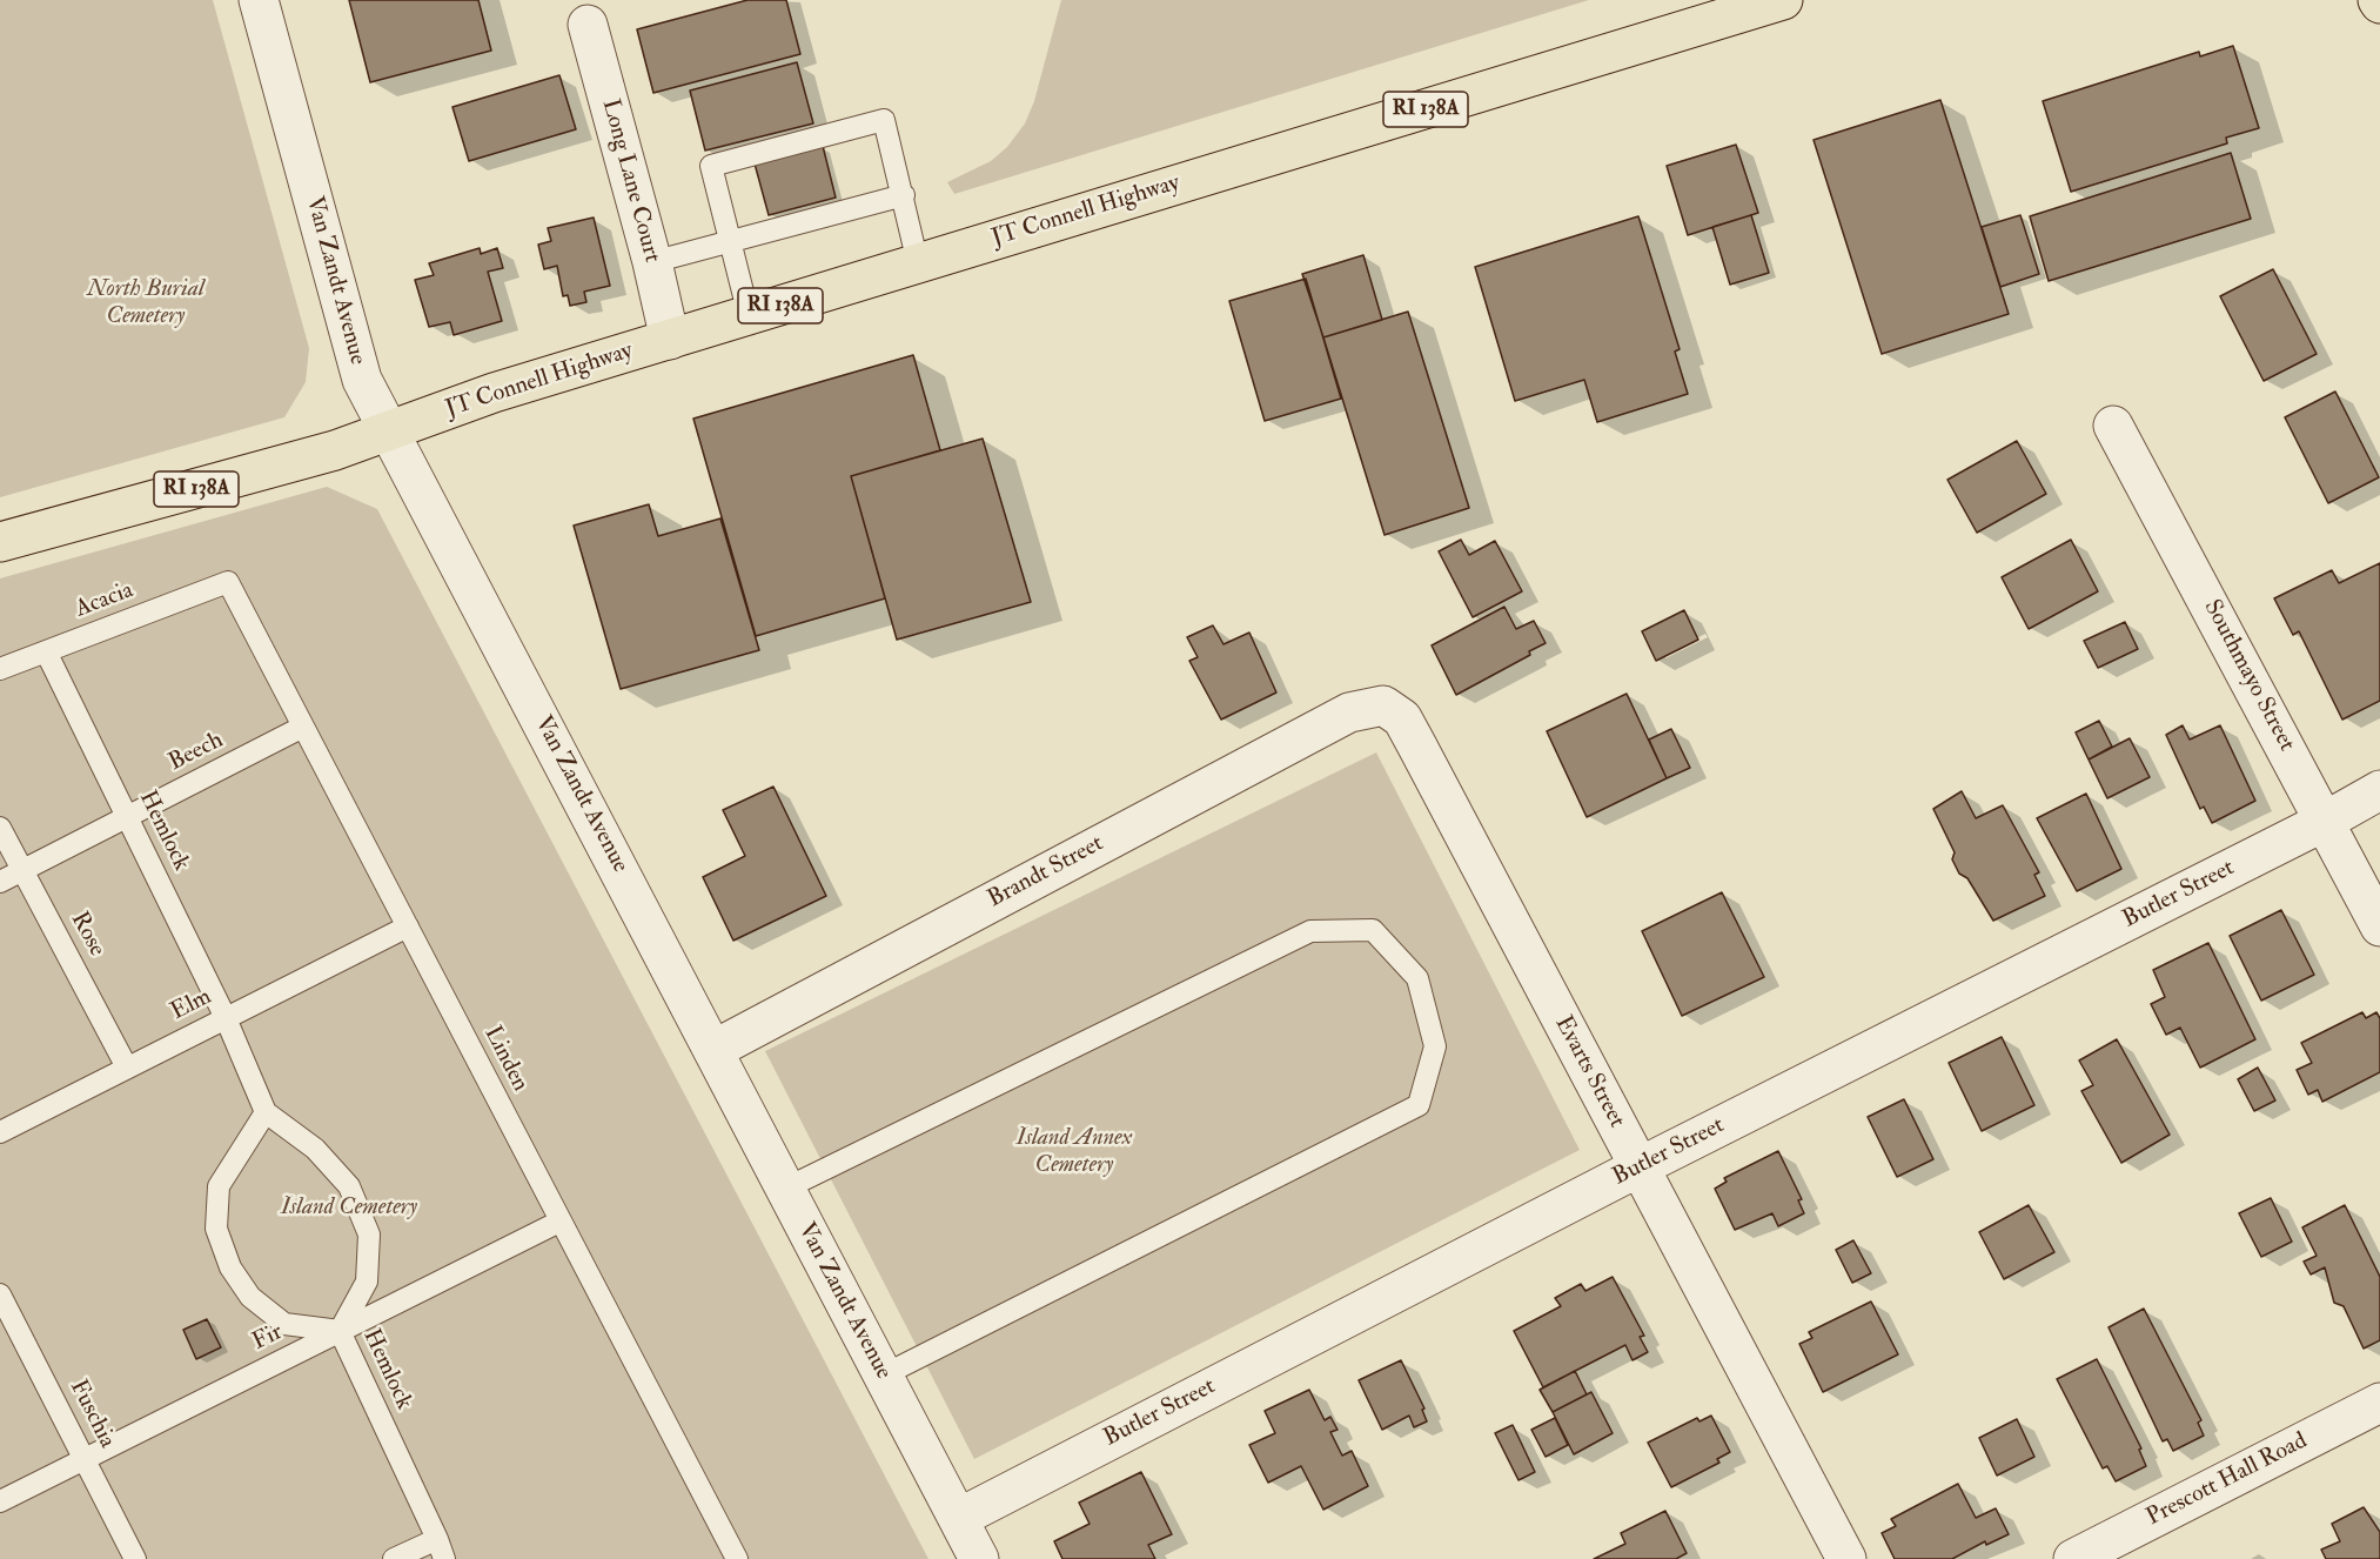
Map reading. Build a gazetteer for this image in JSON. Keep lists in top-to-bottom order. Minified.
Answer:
{"streets":{"main road":["RI 138A","JT Connell Highway"],"street":["Long Lane Court","Van Zandt Avenue","Southmayo Street","Brandt Street","Butler Street","Evarts Street","Prescott Hall Road"],"lane":["Acacia","Beech","Hemlock","Rose","Elm","Linden","Fir","Fuschia"]},"crossings":[["RI 138A","JT Connell Highway"],["RI 138A","Van Zandt Avenue"],["Long Lane Court","JT Connell Highway"],["JT Connell Highway","Van Zandt Avenue"],["Van Zandt Avenue","Brandt Street"],["Van Zandt Avenue","Butler Street"],["Acacia","Hemlock"],["Acacia","Linden"],["Southmayo Street","Butler Street"],["Beech","Hemlock"],["Beech","Rose"],["Beech","Linden"],["Hemlock","Elm"],["Hemlock","Fir"],["Brandt Street","Evarts Street"],["Butler Street","Evarts Street"],["Rose","Elm"],["Elm","Linden"],["Linden","Fir"],["Fir","Fuschia"]],"parks":["North Burial Cemetery","Island Annex Cemetery","Island Cemetery"]}
